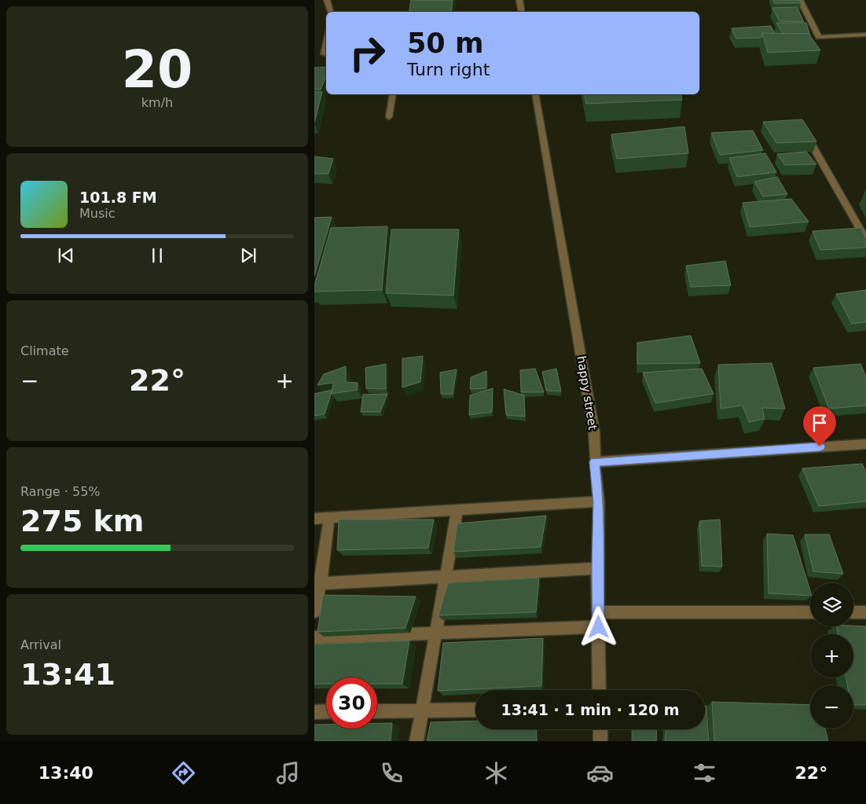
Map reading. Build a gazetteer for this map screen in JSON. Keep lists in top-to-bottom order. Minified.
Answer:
{"streets":{"street":["happy street"]},"page":{"tile":[["20","km/h"],"Climate",["Range · 55%","275 km"],["Arrival","13:41"]],"turn":["50 m","Turn right"],"song":["101.8 FM","Music"],"heat":["−","22°","+"],"map_buttons":["+","−"],"limit":"30","trip":"13:41 · 1 min · 120 m","tabs":["13:40","22°"]}}
